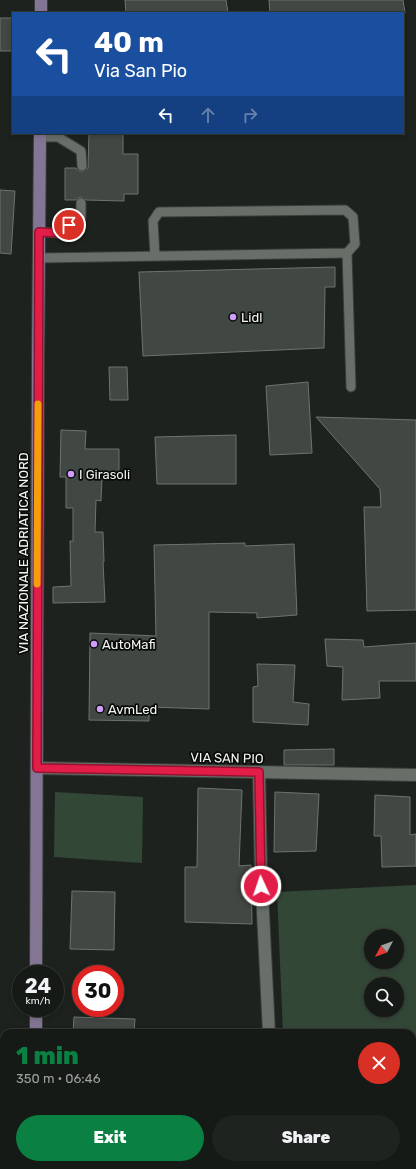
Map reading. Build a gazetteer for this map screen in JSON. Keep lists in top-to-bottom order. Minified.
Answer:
{"streets":{"main road":["VIA NAZIONALE ADRIATICA NORD"],"street":["VIA SAN PIO"]},"crossings":[["VIA NAZIONALE ADRIATICA NORD","VIA SAN PIO"]],"places":["Lidl","I Girasoli","AutoMafi","AvmLed"],"north":"bottom left","page":{"turn":["40 m","Via San Pio"],"speed":"24 km/h","limit":"30","heading":["1 min","350 m · 06:46"],"buttons":["Exit","Share"]}}
